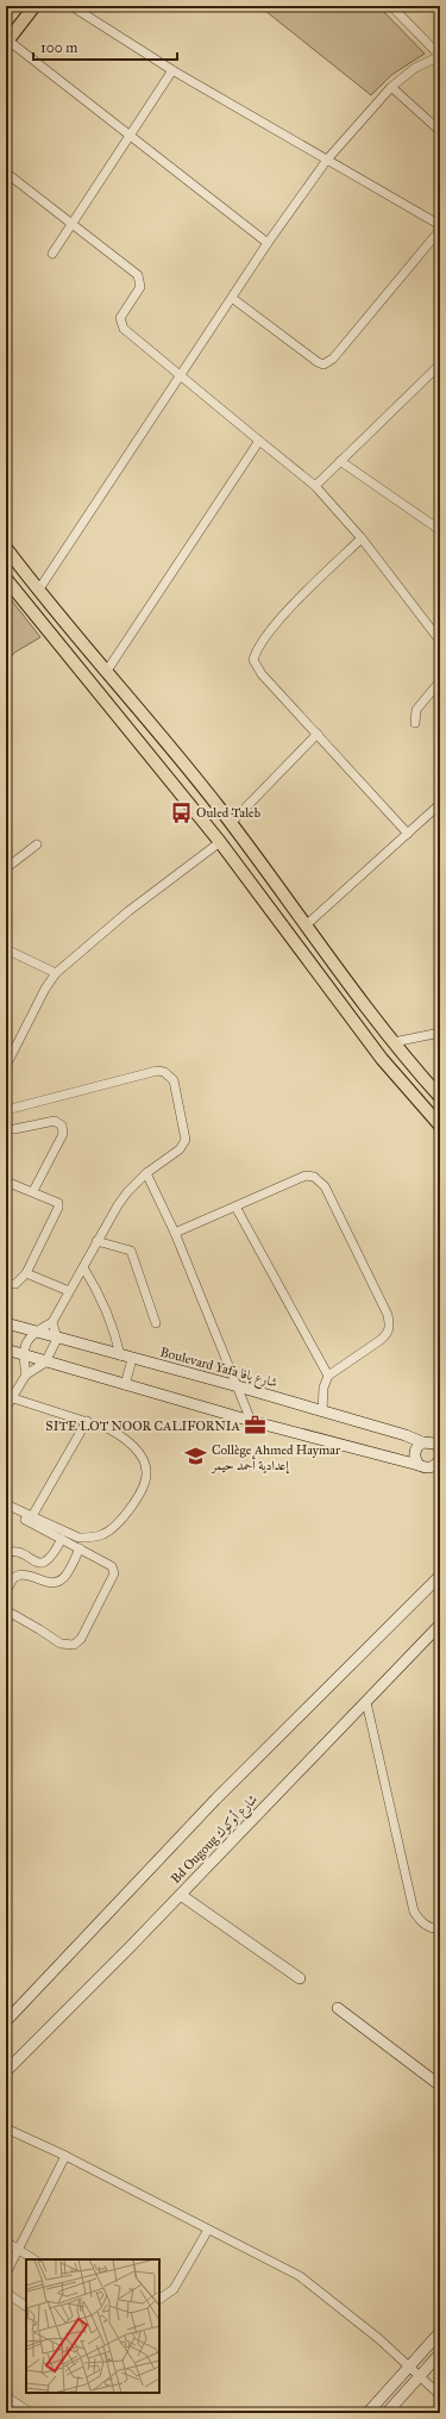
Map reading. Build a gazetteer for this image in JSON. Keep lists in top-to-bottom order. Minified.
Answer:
{"streets":{"street":["Boulevard Yafa شارع يافا","Bd Ougoug شارع أوكوك"]},"places":{"bus stop":["Ouled Taleb"],"office":["SITE LOT NOOR CALIFORNIA"],"school or university":["Collège Ahmed Haymar إعدادية أحمد حيمر"]},"scale_bar":"100 m"}
